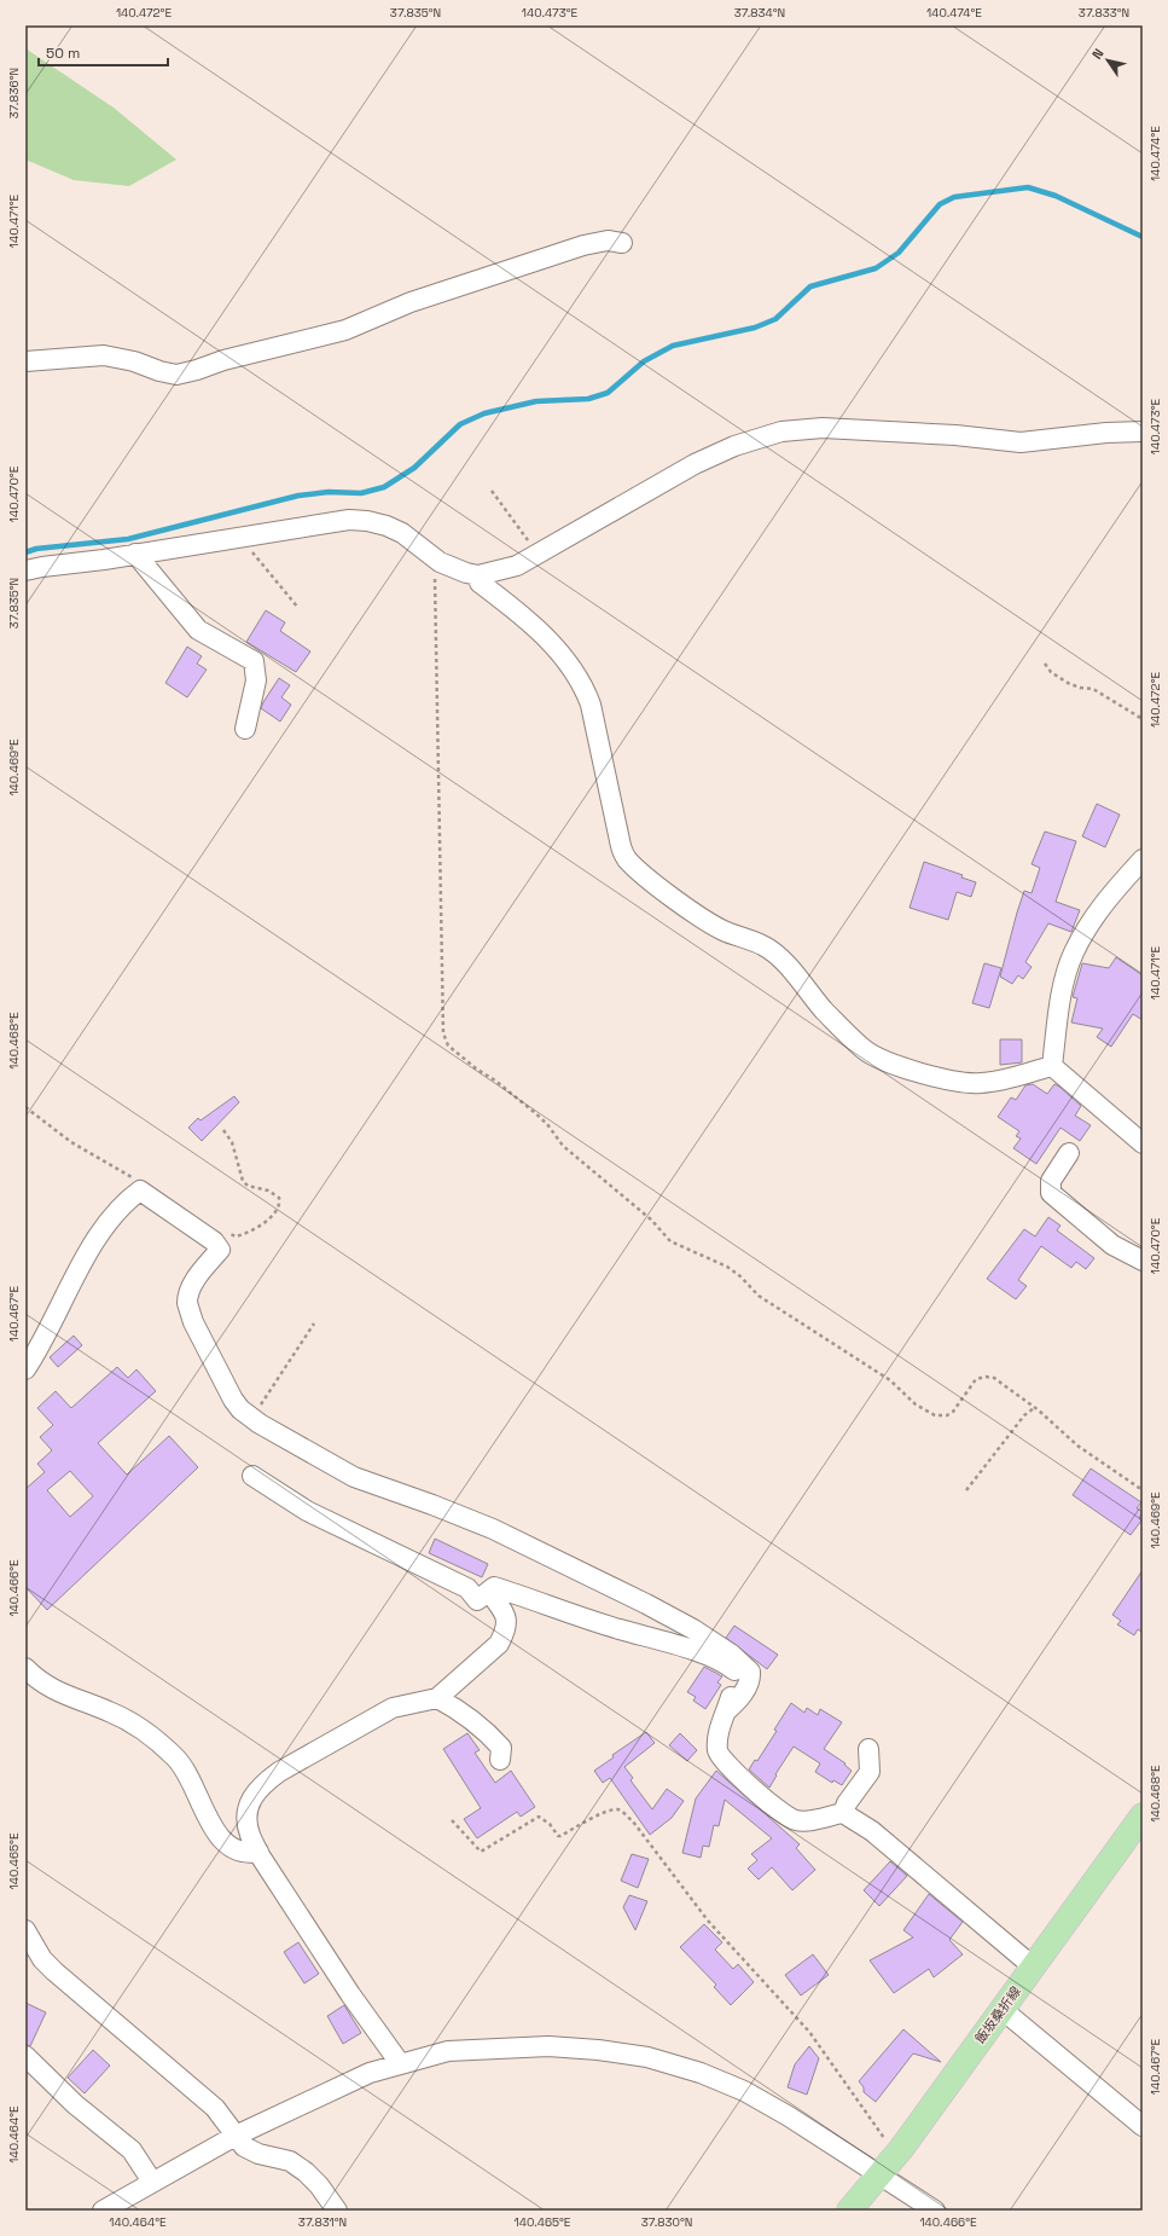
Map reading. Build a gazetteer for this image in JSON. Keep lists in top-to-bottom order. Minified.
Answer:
{"streets":{"main road":["飯坂桑折線"]},"scale_bar":"50 m","north":"top left","coordinates":["140.472°E","37.835°N","140.473°E","37.834°N","140.474°E","37.833°N","37.836°N","140.471°E","140.470°E","140.469°E","140.468°E","140.467°E","140.466°E","140.465°E","140.464°E","37.831°N","37.830°N"]}
